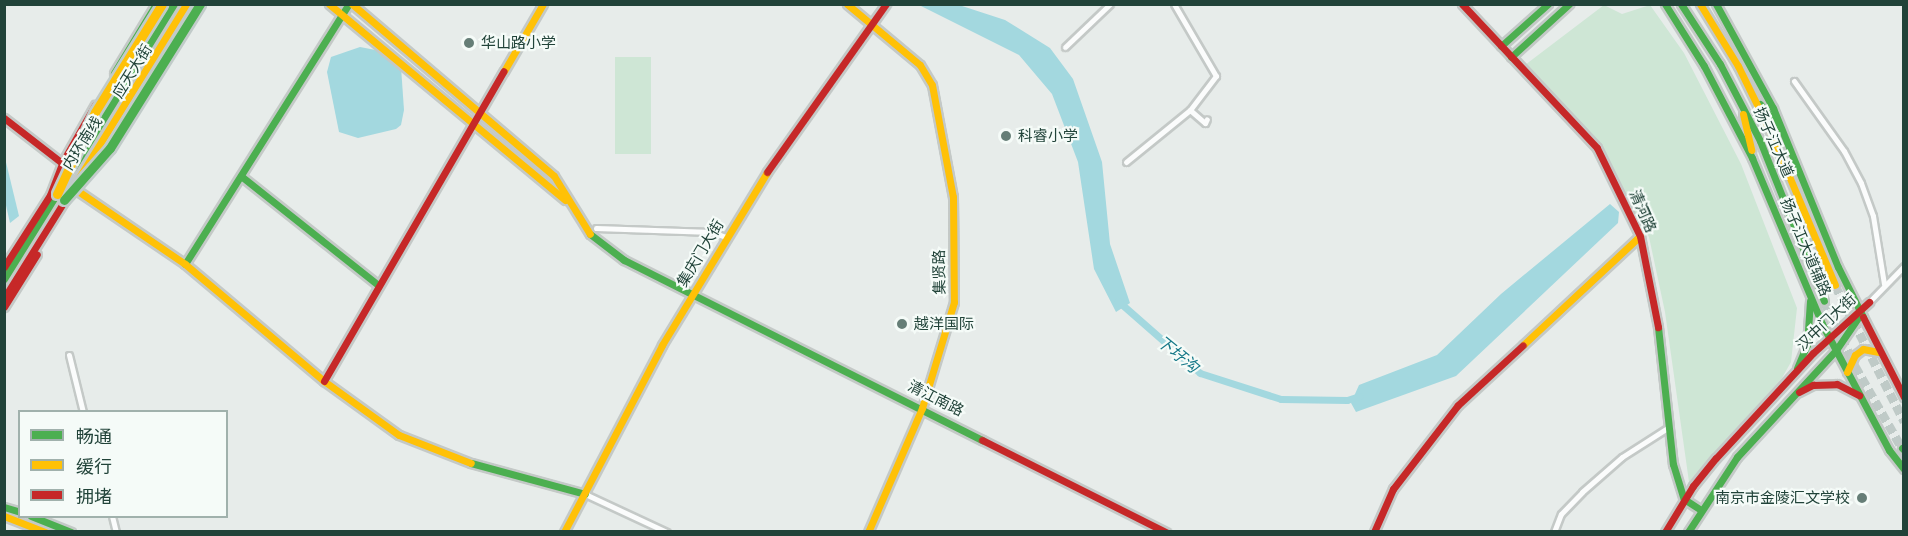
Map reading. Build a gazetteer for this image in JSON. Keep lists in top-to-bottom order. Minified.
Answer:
{"streets":{"main road":["应天大街","扬子江大道","内环南线","清河路","扬子江大道辅路","集庆门大街","集贤路","汉中门大街","清江南路"]},"crossings":[["应天大街","内环南线"],["清河路","汉中门大街"],["扬子江大道辅路","汉中门大街"],["集庆门大街","集贤路"],["集庆门大街","清江南路"],["集贤路","清江南路"]],"water":["下圩沟"],"places":["华山路小学","科睿小学","越洋国际","南京市金陵汇文学校"],"legend":["畅通","缓行","拥堵"]}
